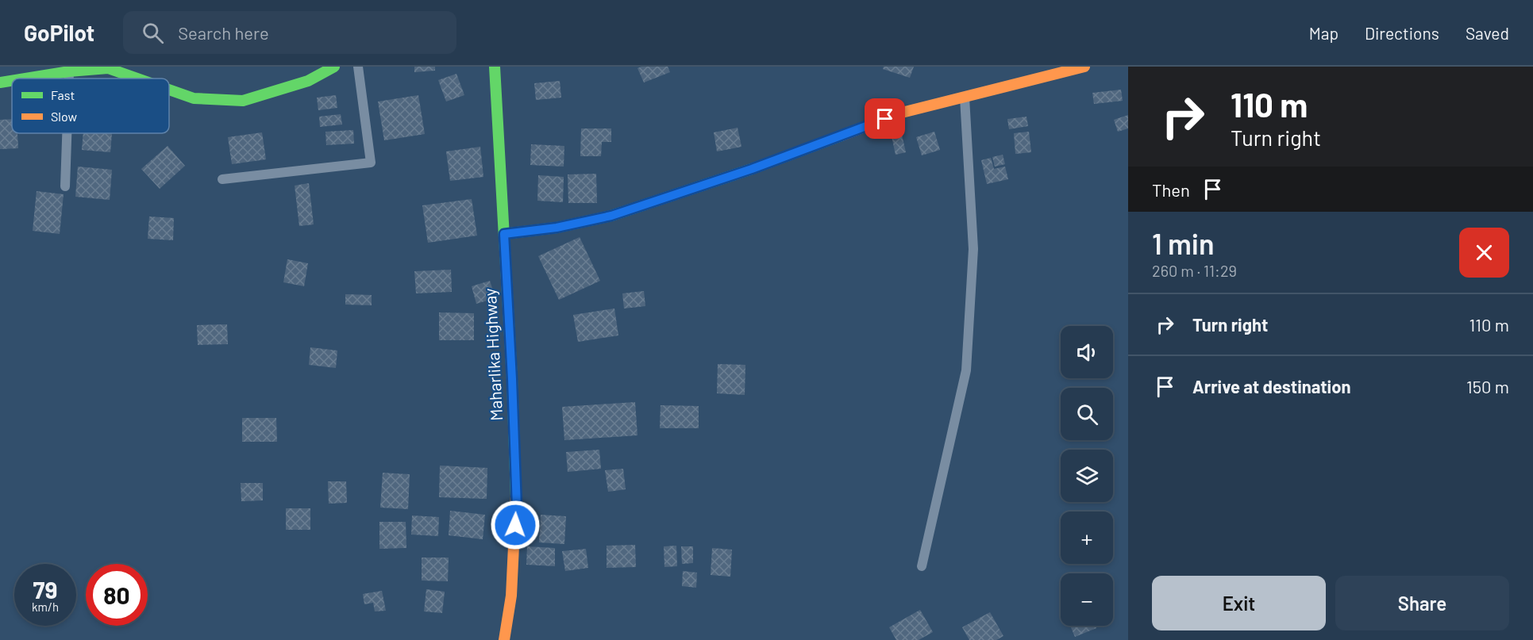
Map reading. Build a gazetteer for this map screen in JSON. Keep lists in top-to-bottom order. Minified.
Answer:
{"streets":{"main road":["Maharlika Highway"]},"legend":["Fast","Slow"],"page":{"header":"GoPilot","search":"Search here","nav":["Map","Directions","Saved"],"turn":["110 m","Turn right"],"then":"Then","heading":["1 min","260 m · 11:29"],"list":[{"name":"Turn right","value":"110 m"},{"name":"Arrive at destination","value":"150 m"}],"map_buttons":["+","−"],"speed":"79 km/h","limit":"80","buttons":["Exit","Share"]}}
